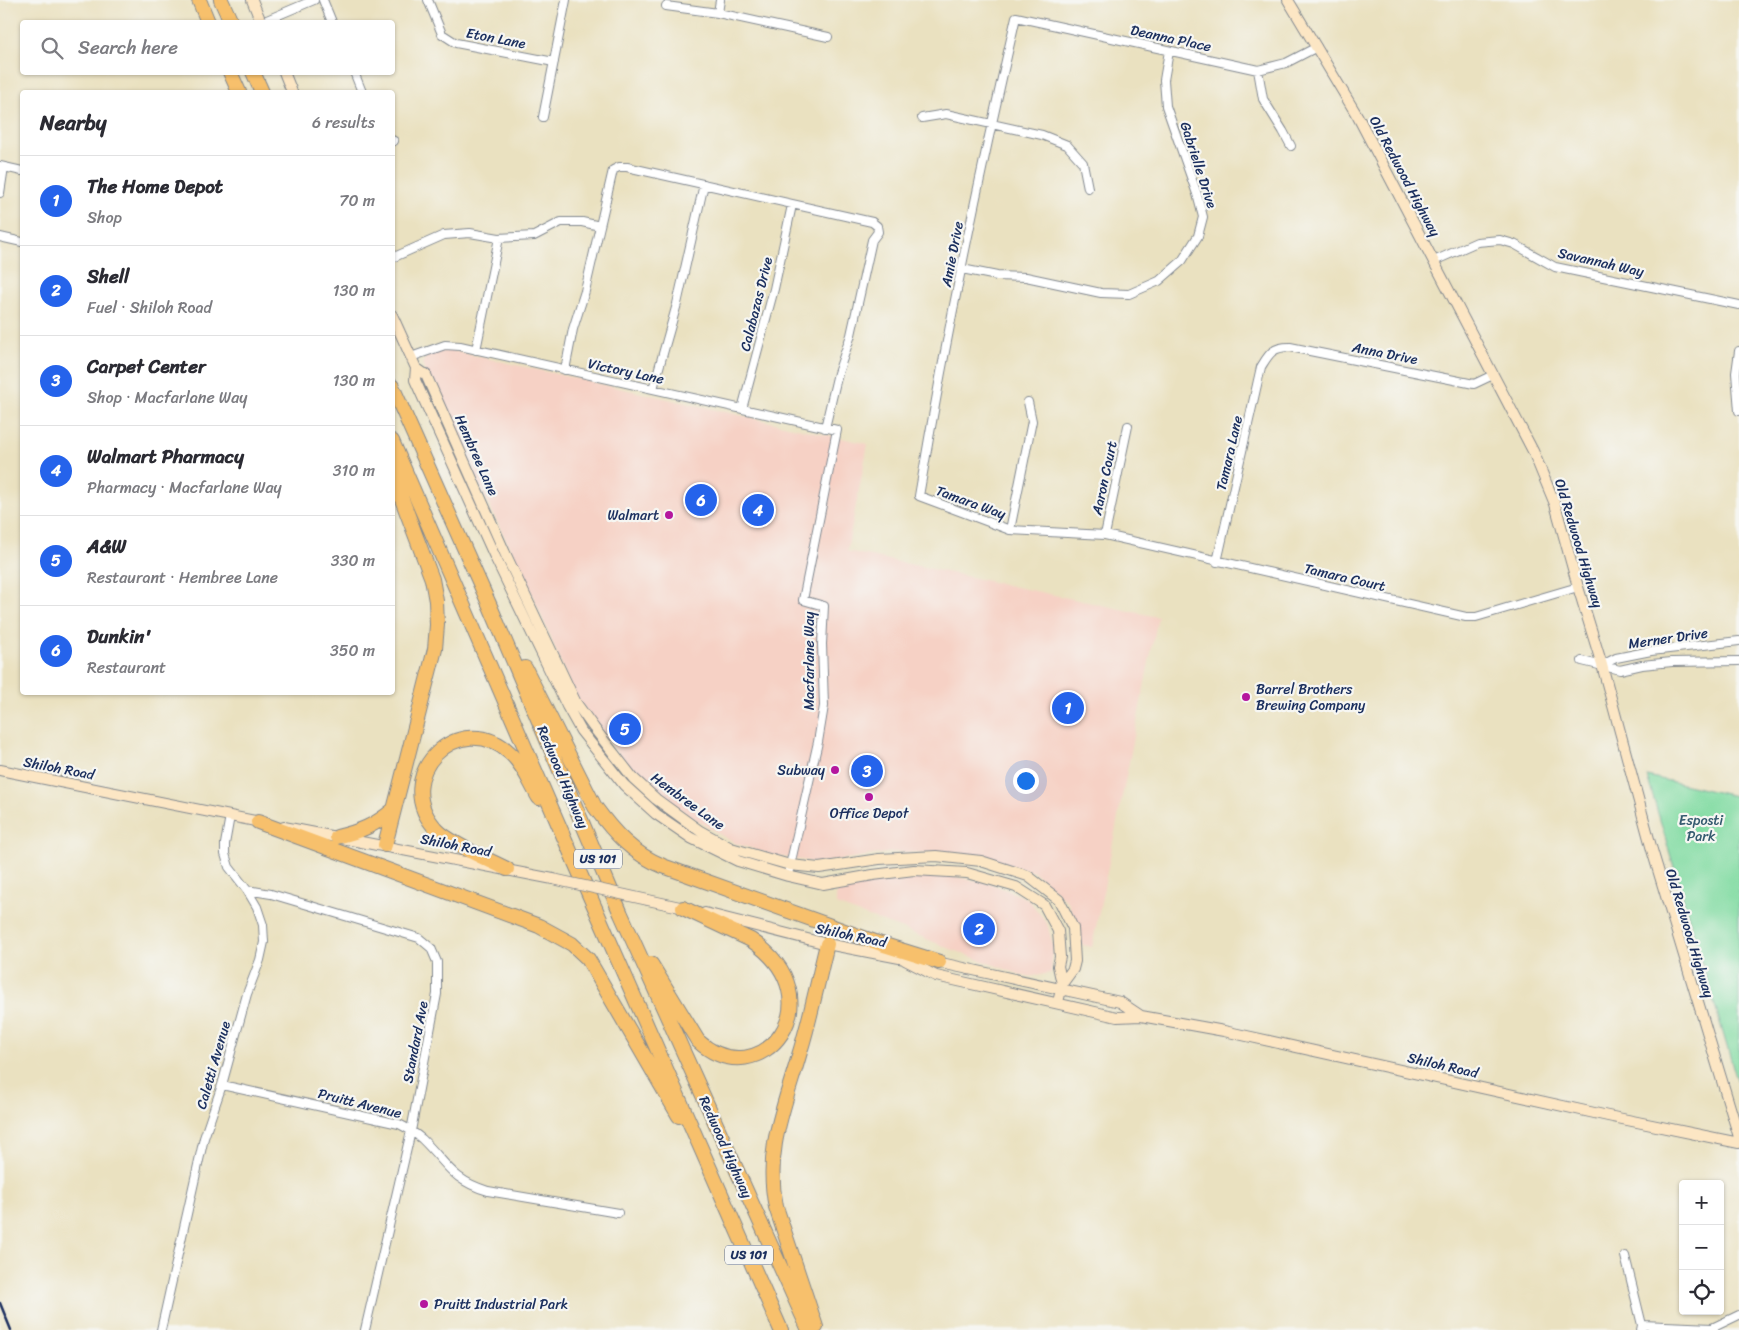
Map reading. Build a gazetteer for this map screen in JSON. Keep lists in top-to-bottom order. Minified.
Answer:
{"streets":{"highway":["Redwood Highway","US 101"],"main road":["Old Redwood Highway","Hembree Lane","Shiloh Road"],"street":["Eton Lane","Deanna Place","Gabrielle Drive","Amie Drive","Savannah Way","Calabazas Drive","Anna Drive","Victory Lane","Tamara Lane","Aaron Court","Tamara Way","Tamara Court","Merner Drive","Macfarlane Way","Standard Ave","Caletti Avenue","Pruitt Avenue"]},"crossings":[["Deanna Place","Gabrielle Drive"],["Deanna Place","Old Redwood Highway"],["Deanna Place","Amie Drive"],["Gabrielle Drive","Amie Drive"],["Old Redwood Highway","Savannah Way"],["Old Redwood Highway","Anna Drive"],["Old Redwood Highway","Tamara Court"],["Old Redwood Highway","Merner Drive"],["Amie Drive","Tamara Way"],["Calabazas Drive","Victory Lane"],["Anna Drive","Tamara Lane"],["Victory Lane","Hembree Lane"],["Victory Lane","Macfarlane Way"],["Tamara Lane","Tamara Court"],["Hembree Lane","Macfarlane Way"],["Hembree Lane","Shiloh Road"],["Aaron Court","Tamara Way"],["Aaron Court","Tamara Court"],["Tamara Way","Tamara Court"],["Shiloh Road","Caletti Avenue"],["Standard Ave","Caletti Avenue"],["Standard Ave","Pruitt Avenue"],["Caletti Avenue","Pruitt Avenue"]],"parks":["Esposti Park"],"places":["Walmart","Barrel Brothers Brewing Company","Subway","Office Depot","Pruitt Industrial Park"],"page":{"search":"Search here","heading":["Nearby","6 results"],"list":[{"mark":"1","name":"The Home Depot","note":"Shop","value":"70 m"},{"mark":"2","name":"Shell","note":"Fuel · Shiloh Road","value":"130 m"},{"mark":"3","name":"Carpet Center","note":"Shop · Macfarlane Way","value":"130 m"},{"mark":"4","name":"Walmart Pharmacy","note":"Pharmacy · Macfarlane Way","value":"310 m"},{"mark":"5","name":"A&W","note":"Restaurant · Hembree Lane","value":"330 m"},{"mark":"6","name":"Dunkin'","note":"Restaurant","value":"350 m"}],"pins":["6","4","1","5","3","2"],"map_buttons":["+","−"]}}
